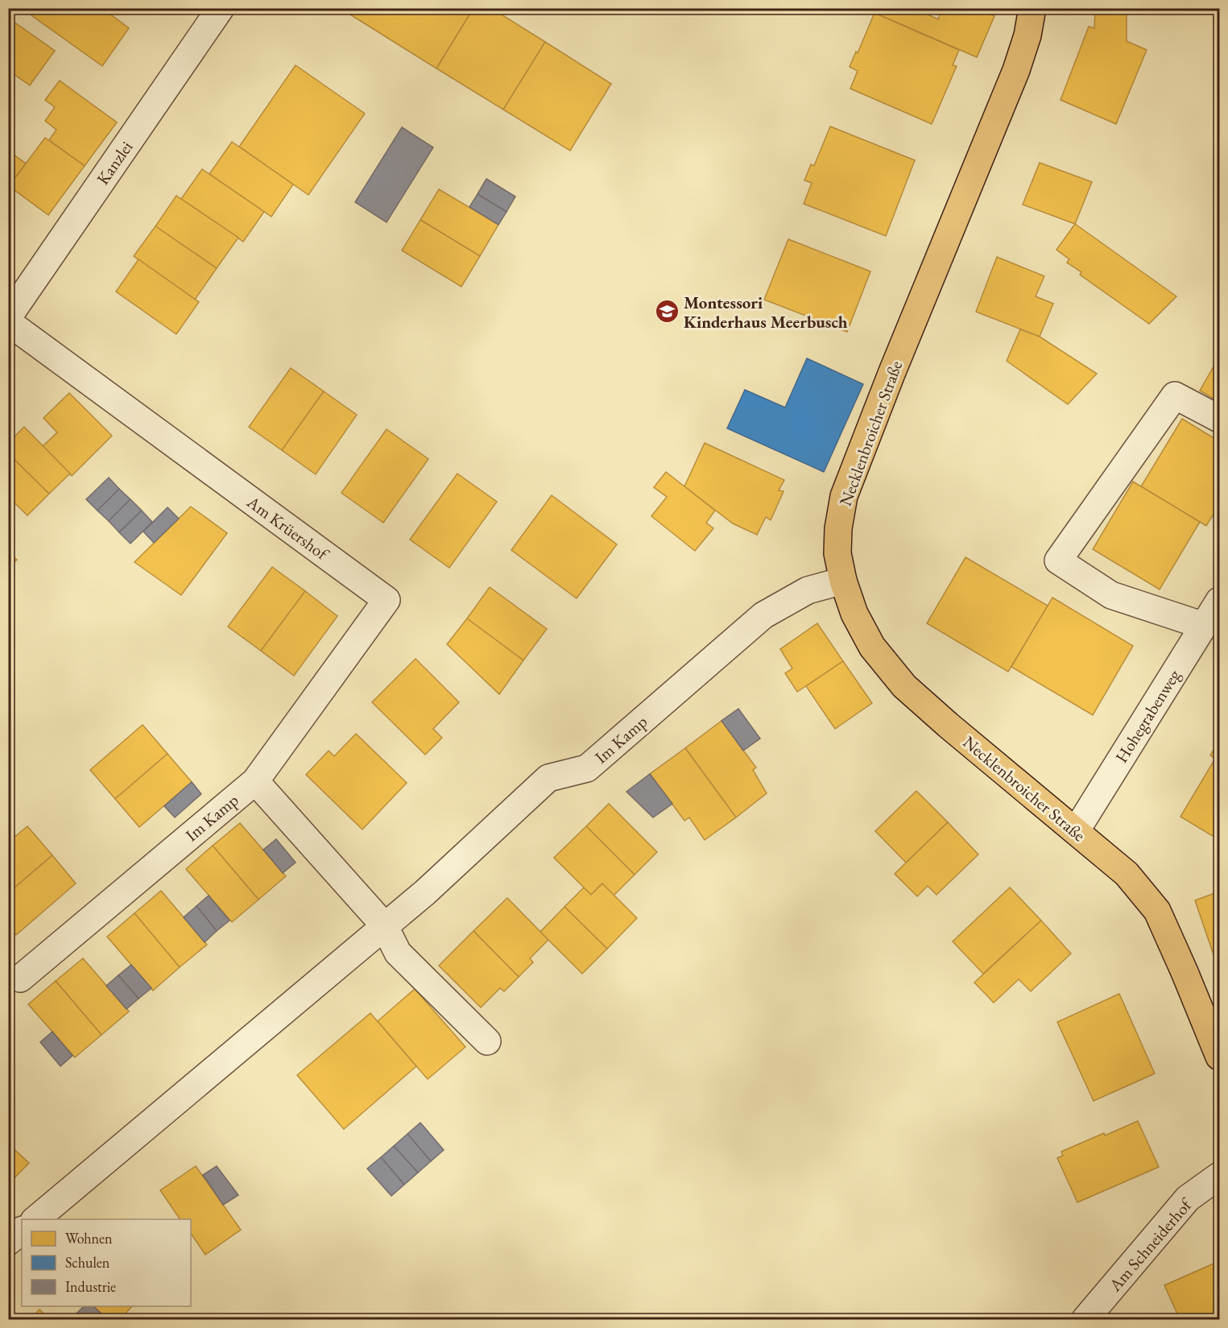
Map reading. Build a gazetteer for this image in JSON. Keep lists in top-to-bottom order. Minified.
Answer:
{"streets":{"main road":["Necklenbroicher Straße"],"street":["Kanzlei","Am Krüershof","Hohegrabenweg","Im Kamp","Am Schneiderhof"]},"crossings":[["Necklenbroicher Straße","Hohegrabenweg"],["Necklenbroicher Straße","Im Kamp"],["Am Krüershof","Im Kamp"]],"places":{"school or university":["Montessori Kinderhaus Meerbusch"]},"legend":["Wohnen","Schulen","Industrie"]}
